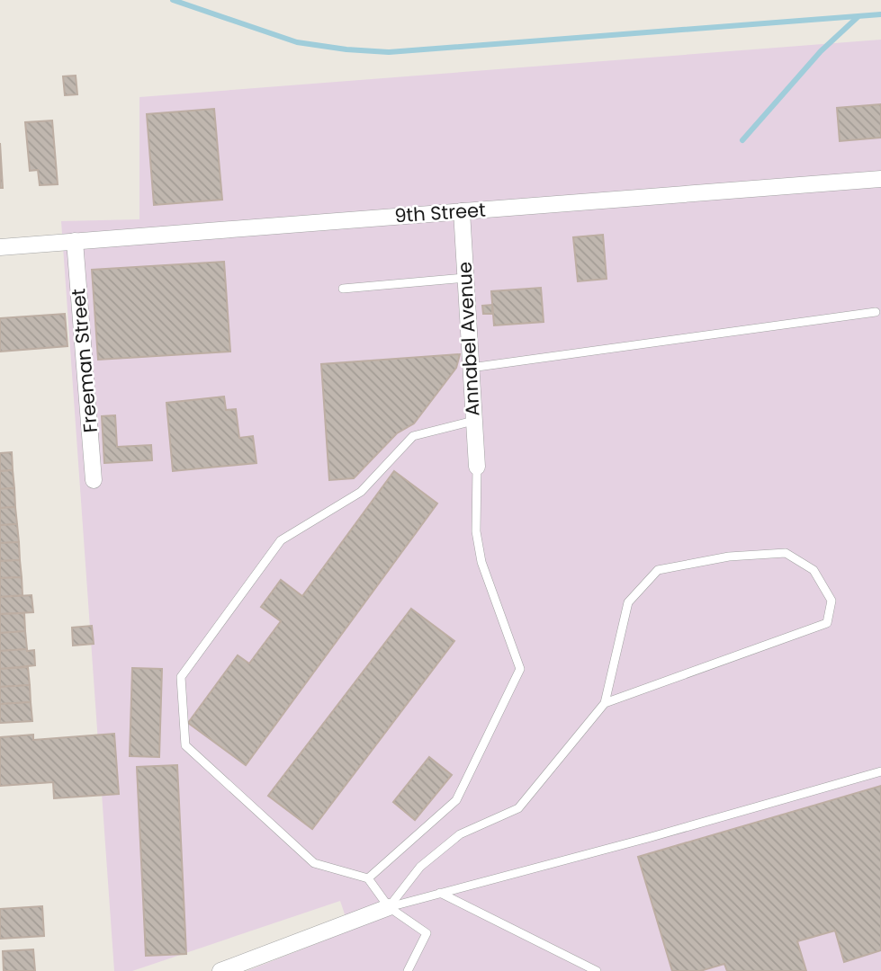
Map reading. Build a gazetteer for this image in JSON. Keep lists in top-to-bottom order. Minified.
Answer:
{"streets":{"street":["9th Street","Annabel Avenue","Freeman Street"]},"crossings":[["9th Street","Annabel Avenue"],["9th Street","Freeman Street"]]}
